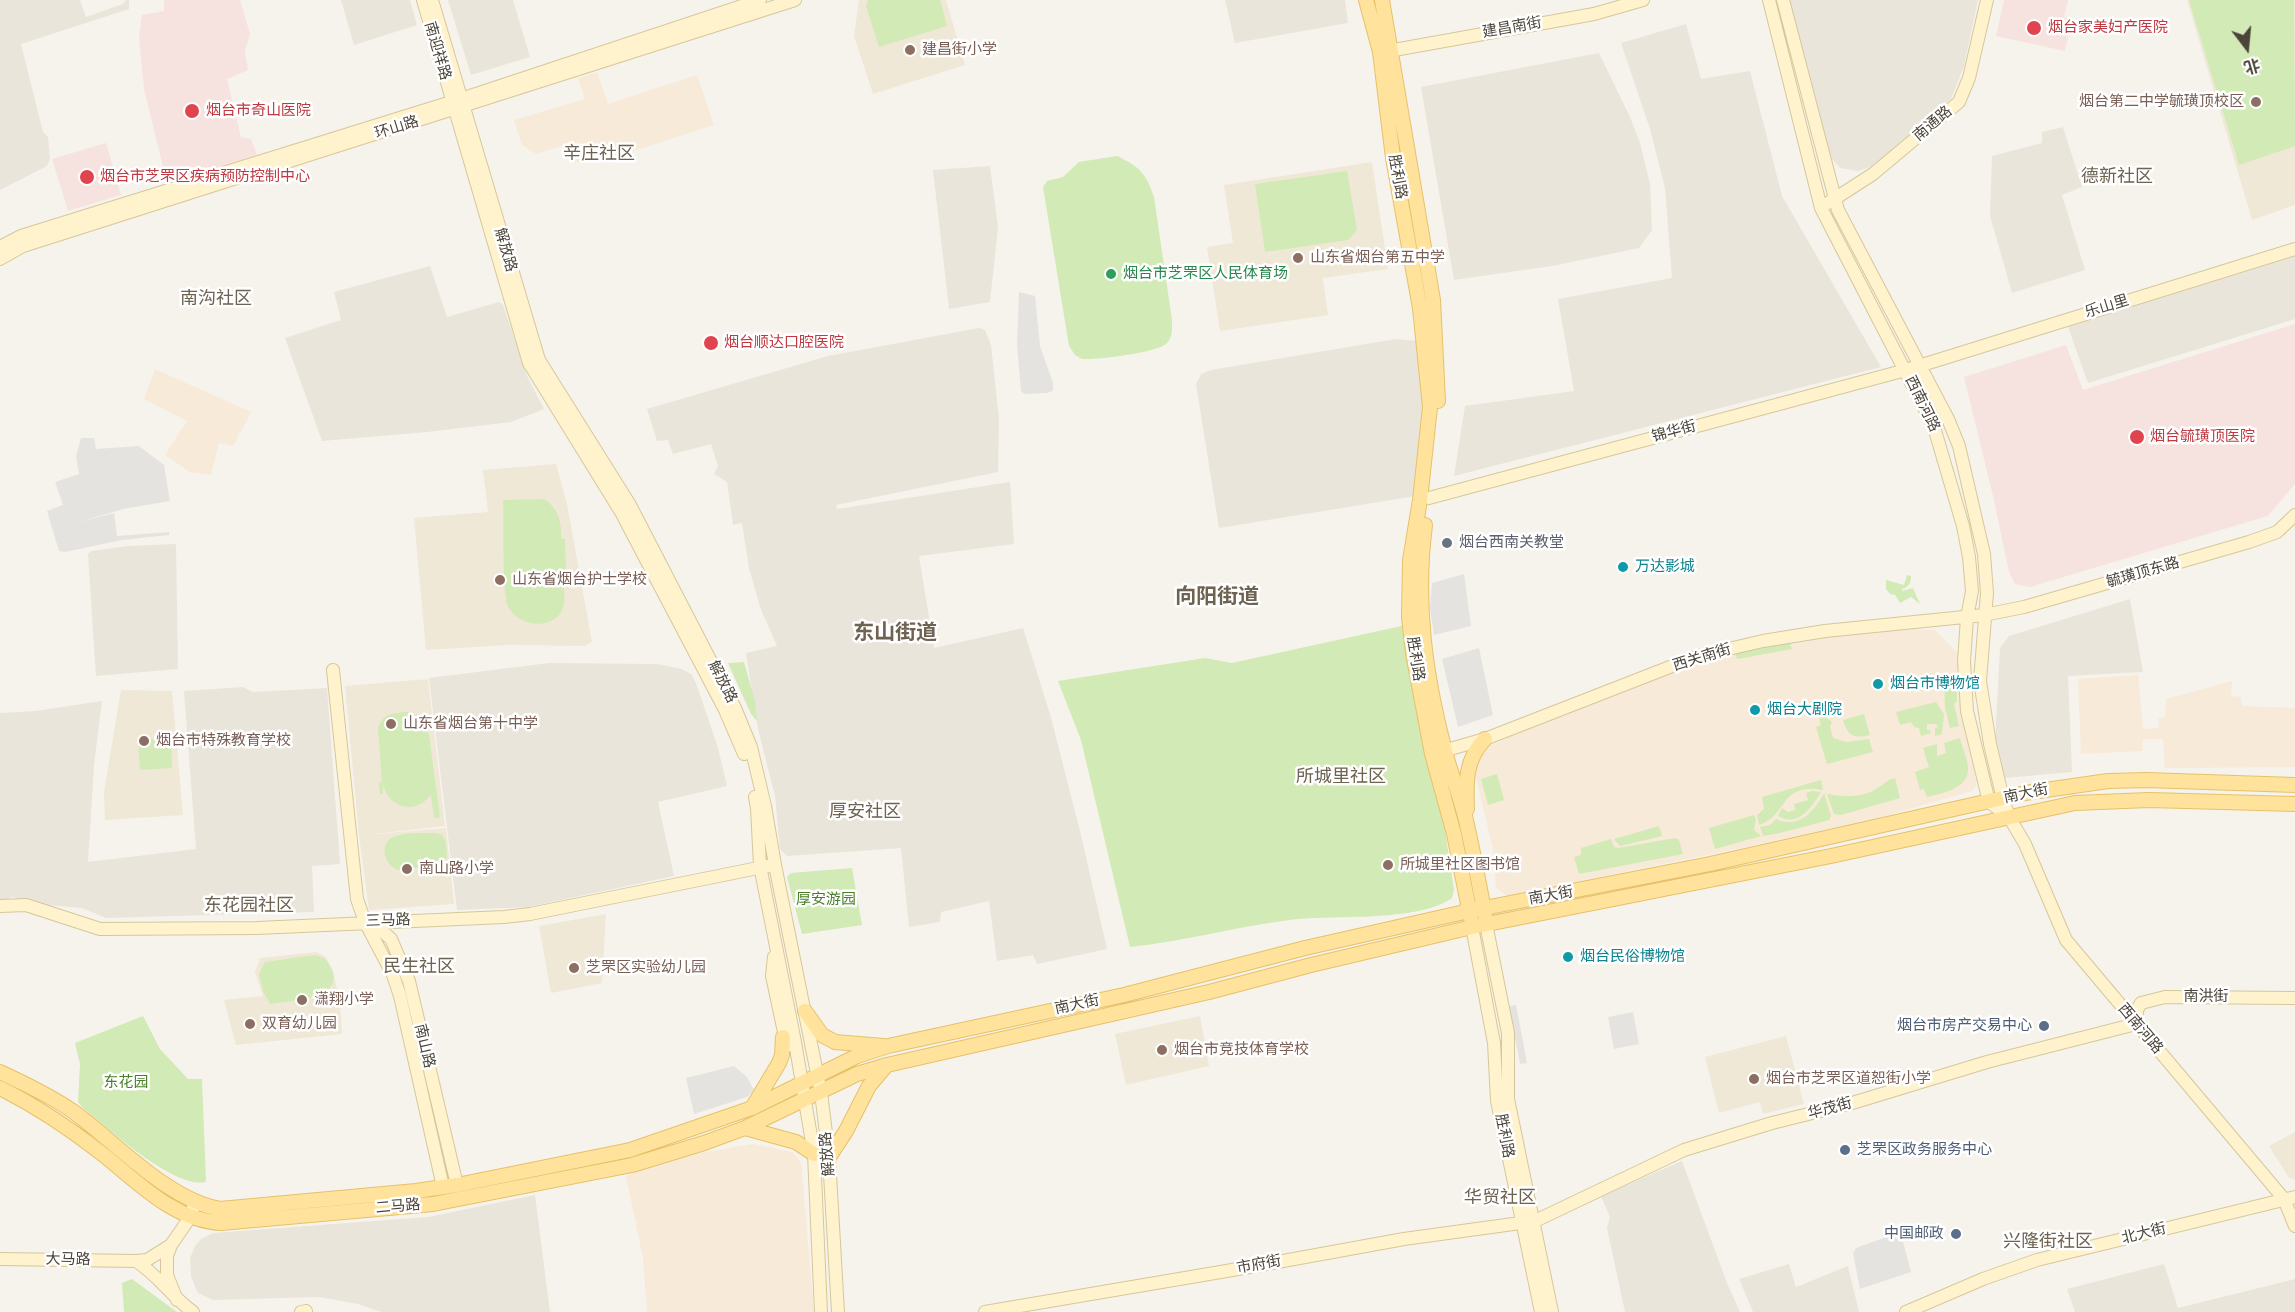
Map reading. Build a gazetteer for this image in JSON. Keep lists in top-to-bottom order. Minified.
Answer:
{"streets":{"main road":["建昌南街","南迎祥路","南通路","环山路","胜利路","解放路","乐山里","西南河路","锦华街","毓璜顶东路","西关南街","南大街","三马路","南洪街","南山路","华茂街","二马路","北大街","大马路","市府街"]},"crossings":[["建昌南街","胜利路"],["南迎祥路","环山路"],["南迎祥路","解放路"],["南通路","西南河路"],["环山路","解放路"],["胜利路","锦华街"],["胜利路","西关南街"],["胜利路","南大街"],["胜利路","华茂街"],["胜利路","市府街"],["解放路","南大街"],["解放路","三马路"],["解放路","二马路"],["乐山里","西南河路"],["乐山里","锦华街"],["西南河路","锦华街"],["西南河路","毓璜顶东路"],["西南河路","西关南街"],["西南河路","南大街"],["西南河路","南洪街"],["西南河路","华茂街"],["西南河路","北大街"],["毓璜顶东路","西关南街"],["南大街","二马路"],["三马路","南山路"],["南洪街","华茂街"],["南山路","二马路"],["华茂街","市府街"]],"districts":["辛庄社区","德新社区","南沟社区","向阳街道","东山街道","所城里社区","厚安社区","东花园社区","民生社区","华贸社区","兴隆街社区"],"parks":["厚安游园","东花园"],"places":["烟台家美妇产医院","建昌街小学","烟台第二中学毓璜顶校区","烟台市奇山医院","烟台市芝罘区疾病预防控制中心","山东省烟台第五中学","烟台市芝罘区人民体育场","烟台顺达口腔医院","烟台毓璜顶医院","烟台西南关教堂","万达影城","山东省烟台护士学校","烟台市博物馆","烟台大剧院","山东省烟台第十中学","烟台市特殊教育学校","所城里社区图书馆","南山路小学","烟台民俗博物馆","芝罘区实验幼儿园","潇翔小学","双育幼儿园","烟台市房产交易中心","烟台市竞技体育学校","烟台市芝罘区道恕街小学","芝罘区政务服务中心","中国邮政"],"north":"bottom"}
